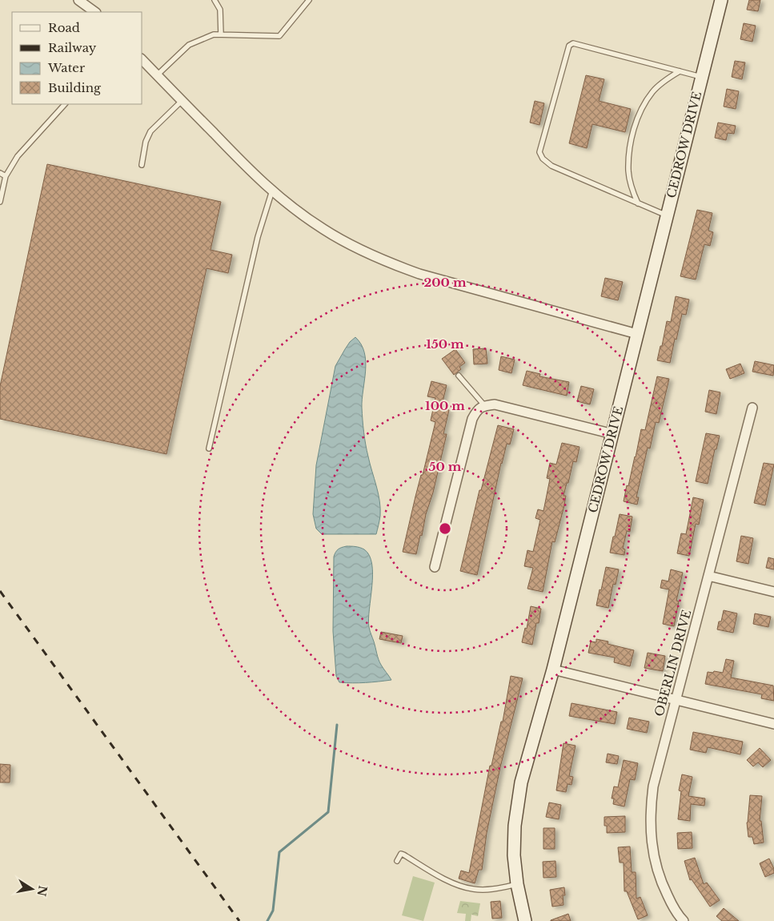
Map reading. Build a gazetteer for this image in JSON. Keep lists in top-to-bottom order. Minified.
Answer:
{"streets":{"street":["CEDROW DRIVE","OBERLIN DRIVE"]},"legend":["Road","Railway","Water","Building"],"north":"right","rings":["200 m","150 m","100 m","50 m"]}
